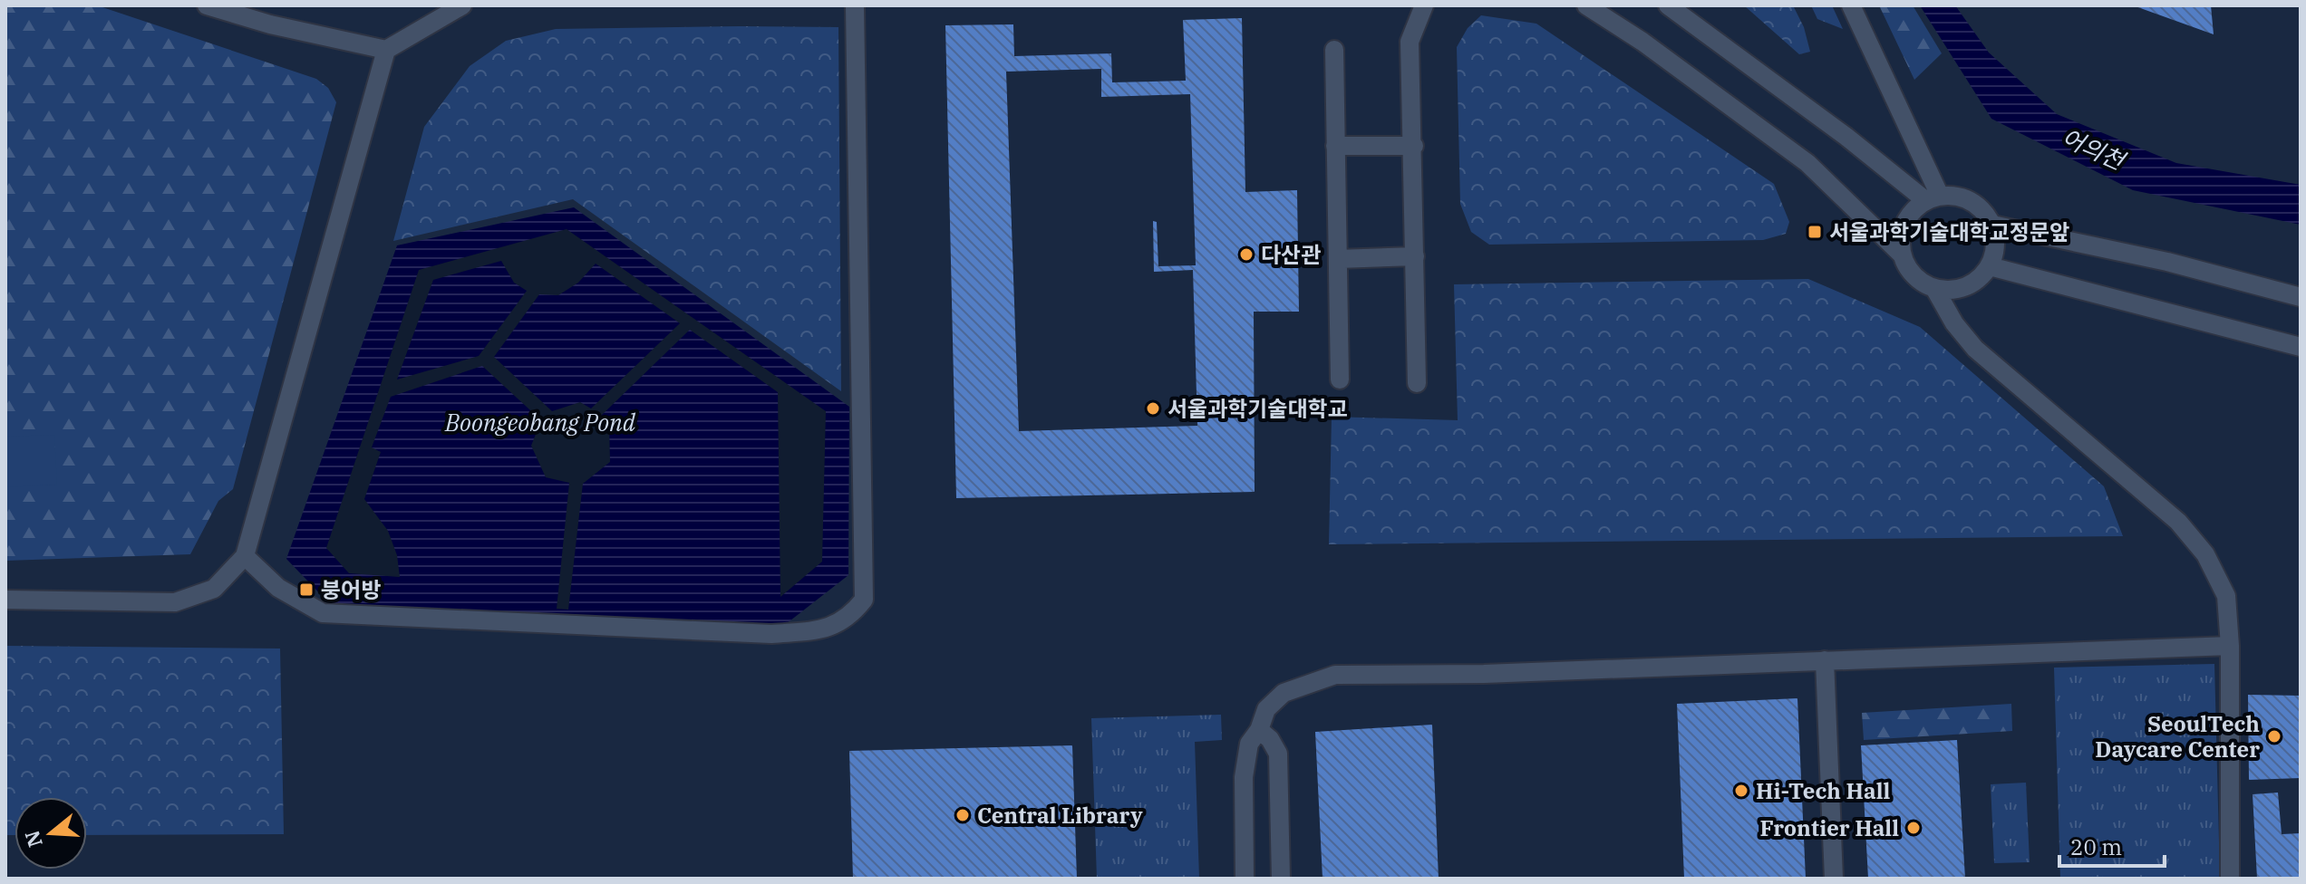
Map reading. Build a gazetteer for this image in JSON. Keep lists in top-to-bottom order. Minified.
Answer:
{"water":["어의천","Boongeobang Pond"],"places":{"transit":["서울과학기술대학교정문앞","붕어방"],"other":["다산관","서울과학기술대학교","SeoulTech Daycare Center","Hi-Tech Hall","Central Library","Frontier Hall"]},"scale_bar":"20 m","north":"left"}
